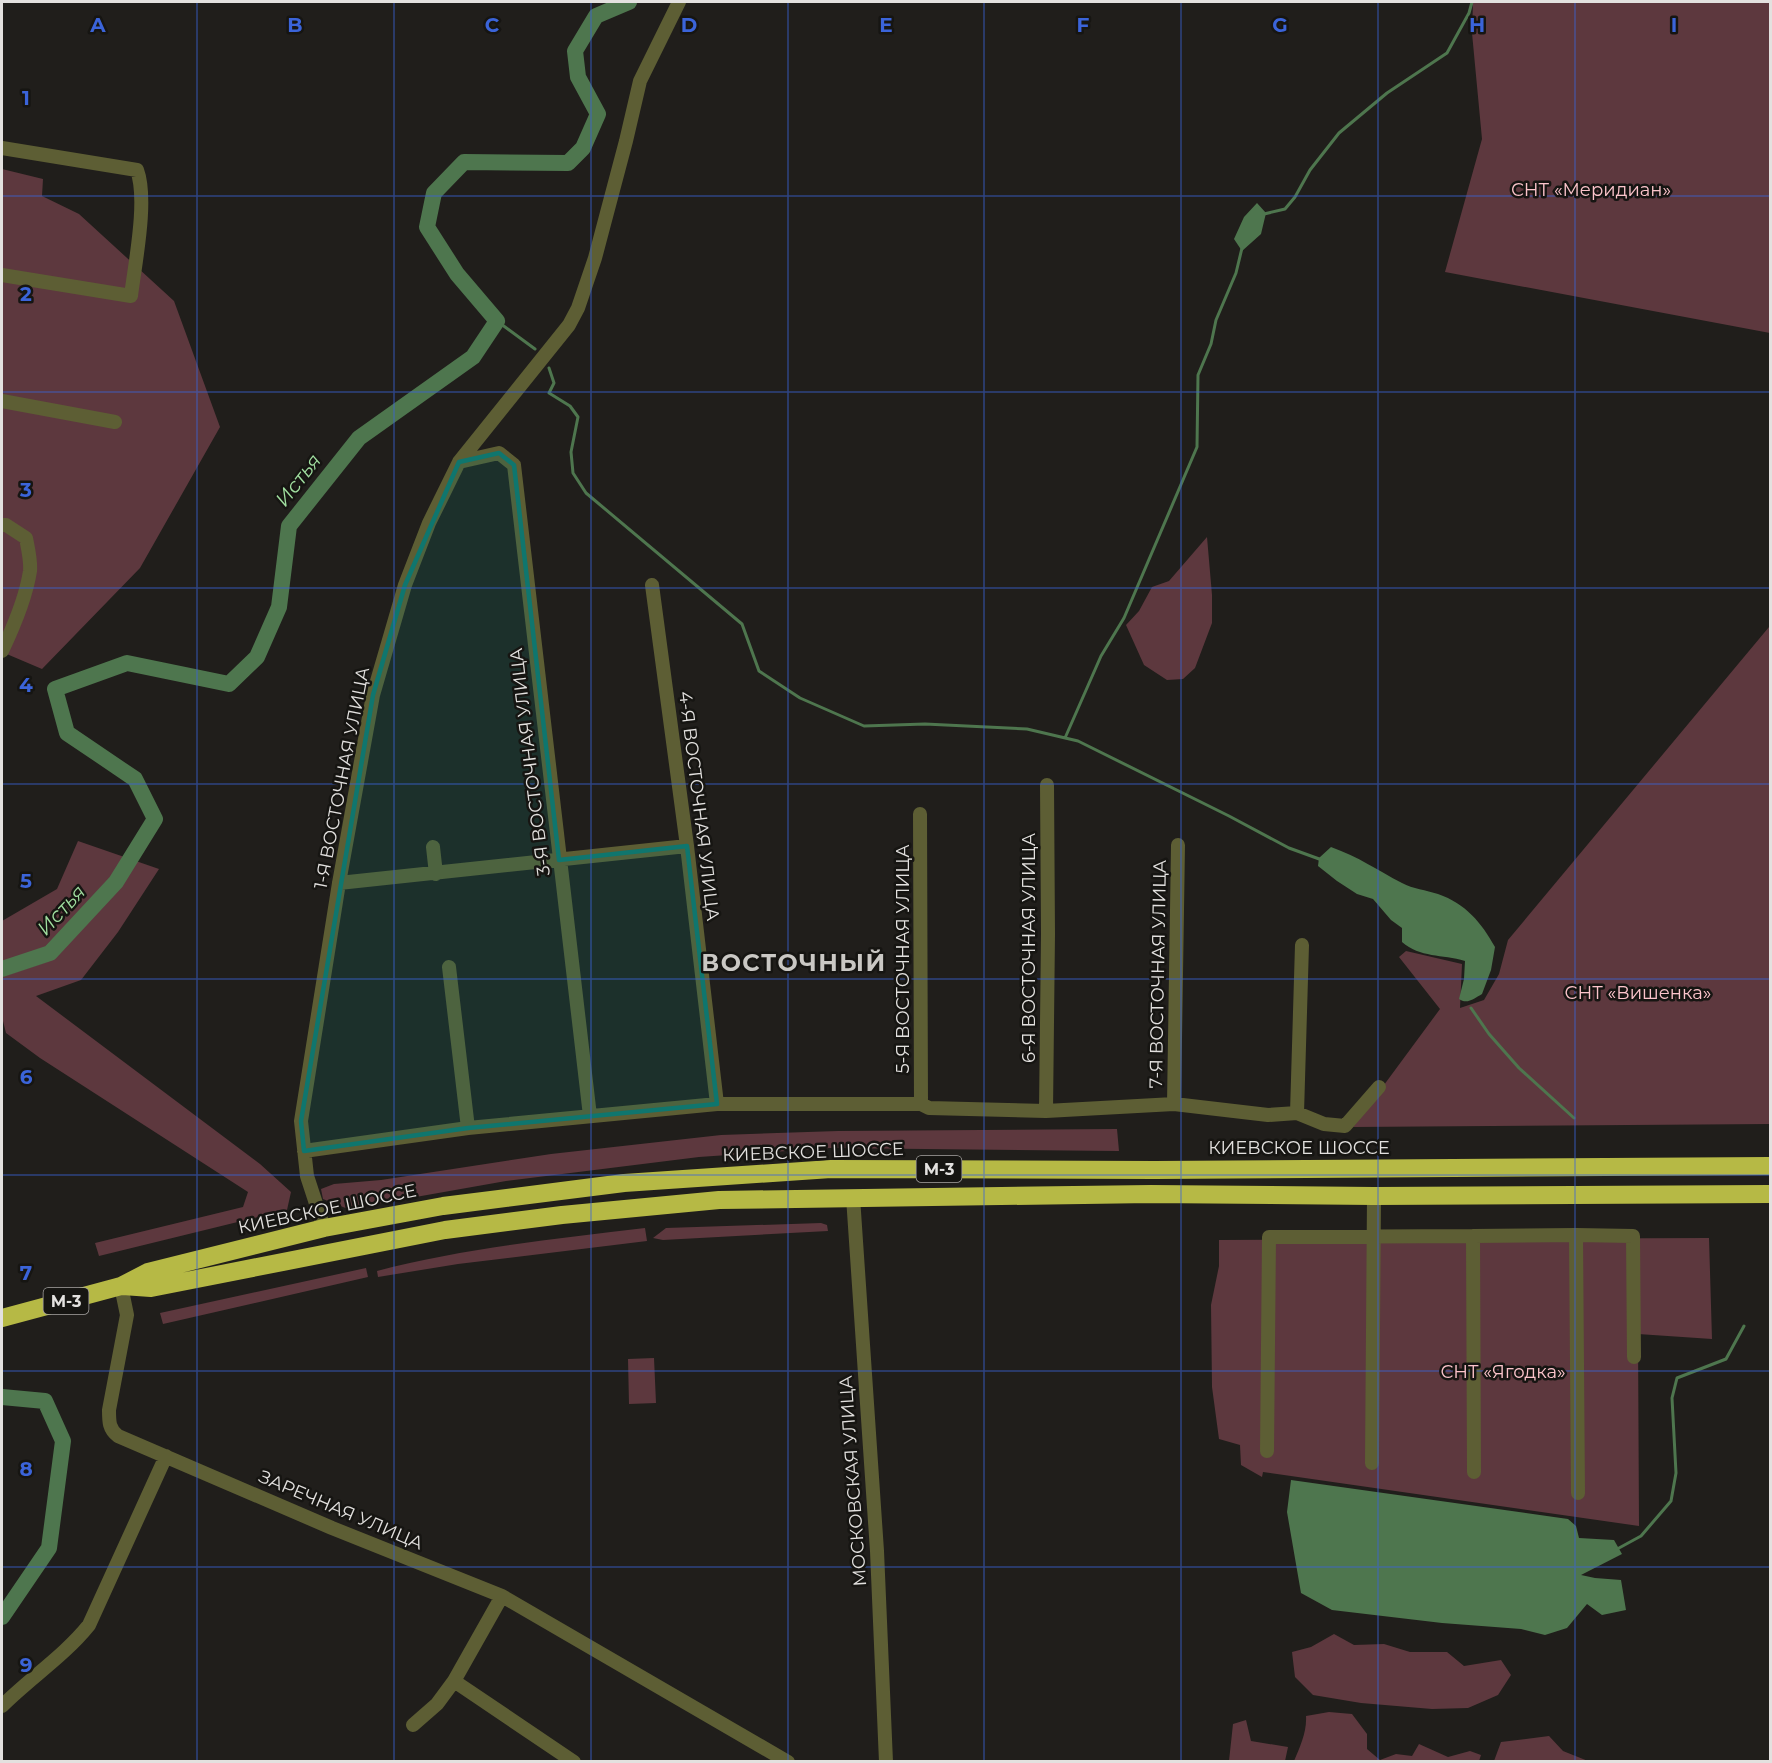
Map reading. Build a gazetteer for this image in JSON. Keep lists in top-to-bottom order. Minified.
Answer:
{"streets":{"highway":["КИЕВСКОЕ ШОССЕ","М-3"],"street":["3-Я ВОСТОЧНАЯ УЛИЦА","1-Я ВОСТОЧНАЯ УЛИЦА","4-Я ВОСТОЧНАЯ УЛИЦА","6-Я ВОСТОЧНАЯ УЛИЦА","5-Я ВОСТОЧНАЯ УЛИЦА","7-Я ВОСТОЧНАЯ УЛИЦА","МОСКОВСКАЯ УЛИЦА","ЗАРЕЧНАЯ УЛИЦА"]},"crossings":[["3-Я ВОСТОЧНАЯ УЛИЦА","1-Я ВОСТОЧНАЯ УЛИЦА"],["1-Я ВОСТОЧНАЯ УЛИЦА","КИЕВСКОЕ ШОССЕ"],["КИЕВСКОЕ ШОССЕ","МОСКОВСКАЯ УЛИЦА"],["КИЕВСКОЕ ШОССЕ","ЗАРЕЧНАЯ УЛИЦА"]],"districts":["ВОСТОЧНЫЙ"],"water":["Истья"],"parks":["СНТ «Меридиан»","СНТ «Вишенка»","СНТ «Ягодка»"],"grid":{"columns":["A","B","C","D","E","F","G","H","I"],"rows":["1","2","3","4","5","6","7","8","9"]}}
